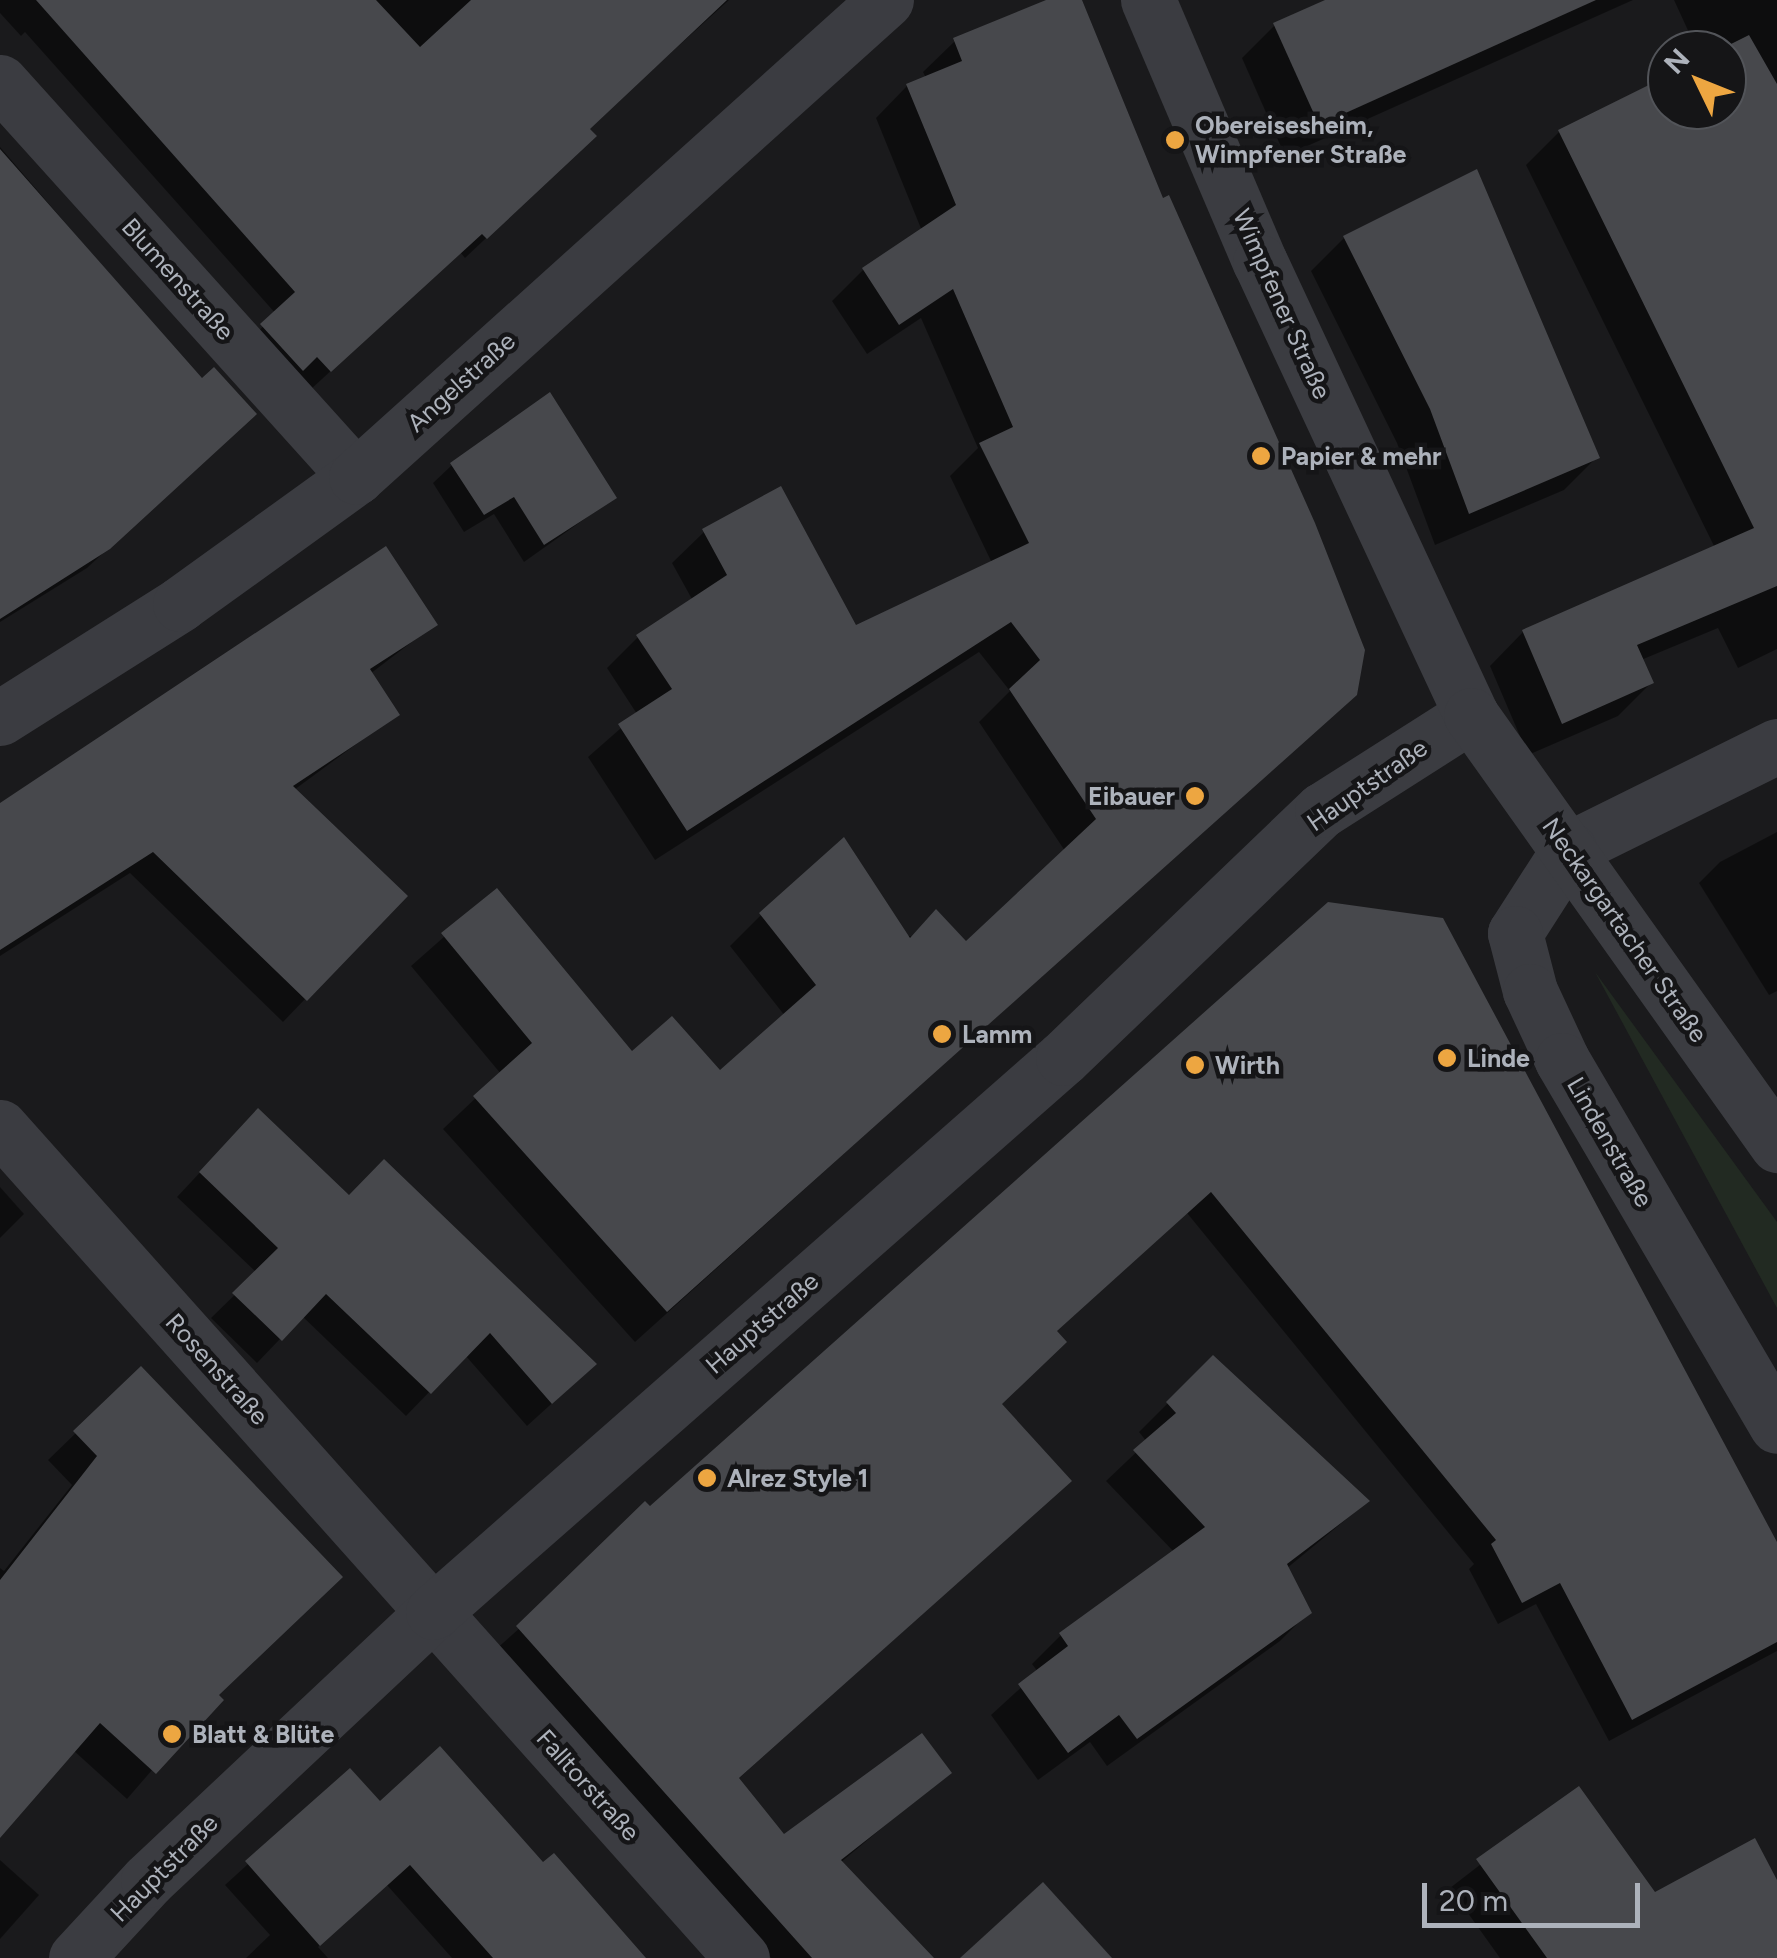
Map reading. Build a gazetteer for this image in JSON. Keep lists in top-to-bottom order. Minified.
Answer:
{"streets":{"street":["Blumenstraße","Wimpfener Straße","Angelstraße","Hauptstraße","Neckargartacher Straße","Lindenstraße","Rosenstraße","Falltorstraße"]},"crossings":[["Blumenstraße","Angelstraße"],["Wimpfener Straße","Hauptstraße"],["Wimpfener Straße","Neckargartacher Straße"],["Hauptstraße","Neckargartacher Straße"],["Hauptstraße","Rosenstraße"],["Hauptstraße","Falltorstraße"],["Neckargartacher Straße","Lindenstraße"],["Rosenstraße","Falltorstraße"]],"places":["Obereisesheim, Wimpfener Straße","Papier & mehr","Eibauer","Lamm","Linde","Wirth","Alrez Style 1","Blatt & Blüte"],"scale_bar":"20 m","north":"top left"}
